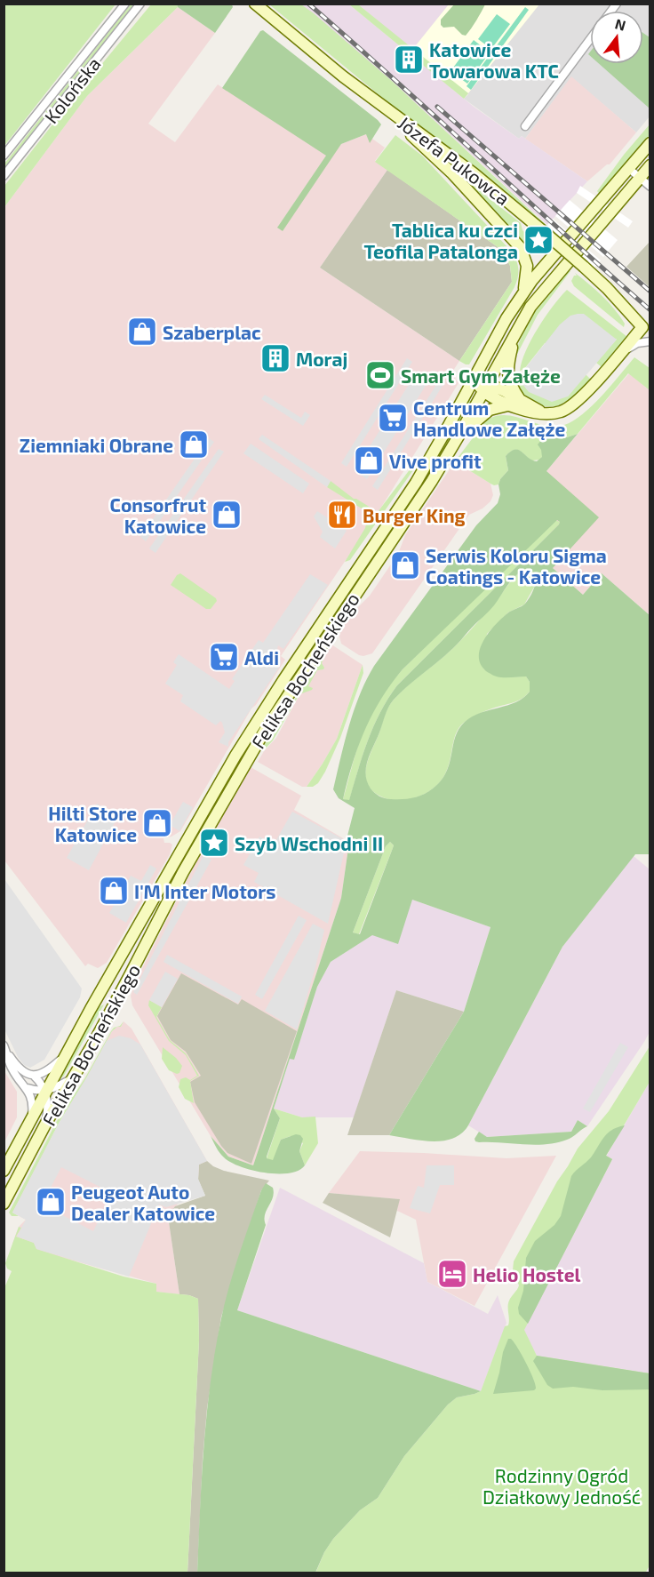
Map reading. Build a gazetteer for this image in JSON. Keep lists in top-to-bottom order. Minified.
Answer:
{"streets":{"main road":["Józefa Pukowca","Feliksa Bocheńskiego"],"street":["Kolońska"]},"parks":["Rodzinny Ogród Działkowy Jedność"],"places":{"building":["Katowice Towarowa KTC","Moraj"],"place":["Tablica ku czci Teofila Patalonga","Szyb Wschodni II"],"shop":["Szaberplac","Ziemniaki Obrane","Vive profit","Consorfrut Katowice","Serwis Koloru Sigma Coatings - Katowice","Hilti Store Katowice","I'M Inter Motors","Peugeot Auto Dealer Katowice"],"sports":["Smart Gym Załęże"],"supermarket":["Centrum Handlowe Załęże","Aldi"],"restaurant":["Burger King"],"hotel":["Helio Hostel"]},"north":"top"}
